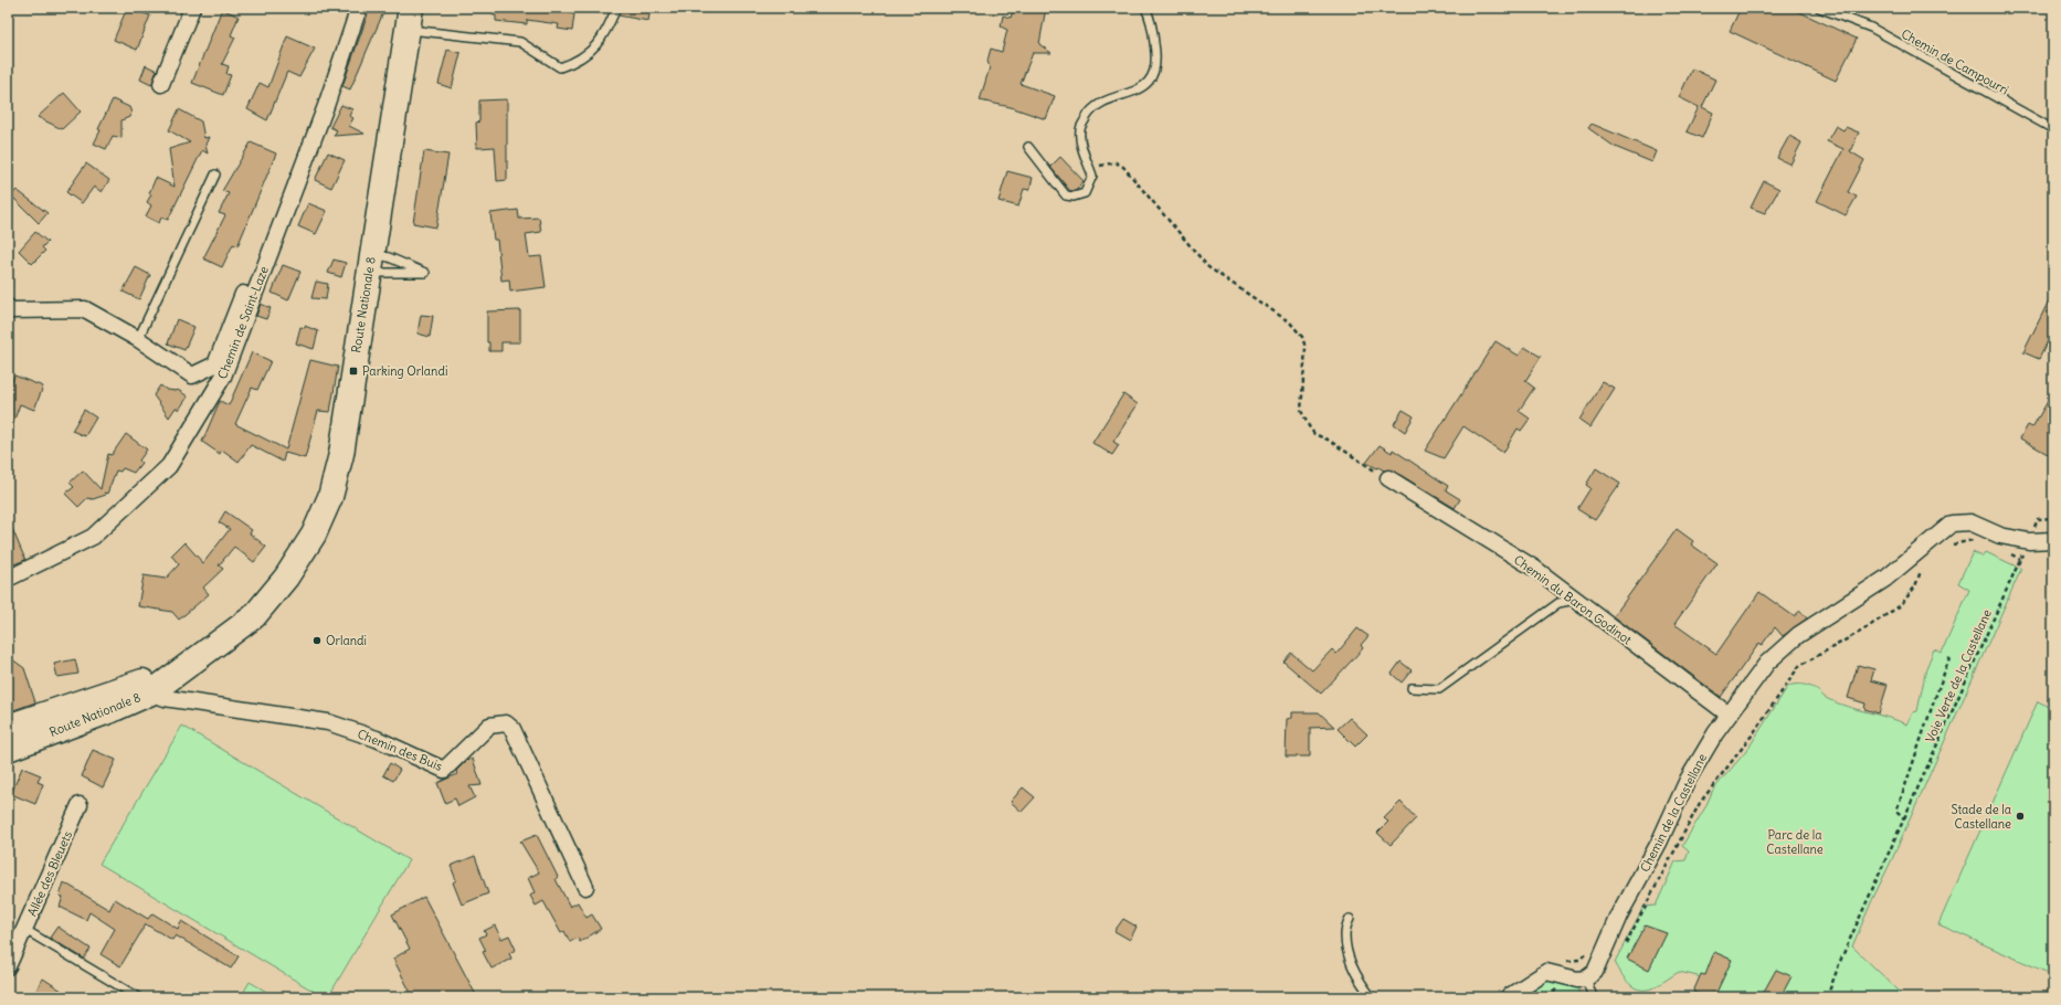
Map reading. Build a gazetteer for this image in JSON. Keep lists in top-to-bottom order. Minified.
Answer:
{"streets":{"main road":["Route Nationale 8"],"street":["Chemin de Saint-Laze","Chemin du Baron Godinot","Chemin des Buis","Chemin de la Castellane","Allée des Bleuets"],"lane":["Chemin de Campourri"],"path":["Voie Verte de la Castellane"]},"crossings":[["Route Nationale 8","Chemin des Buis"],["Chemin du Baron Godinot","Chemin de la Castellane"],["Voie Verte de la Castellane","Chemin de la Castellane"]],"parks":["Parc de la Castellane"],"places":{"transit":["Parking Orlandi"],"other":["Orlandi","Stade de la Castellane"]}}
